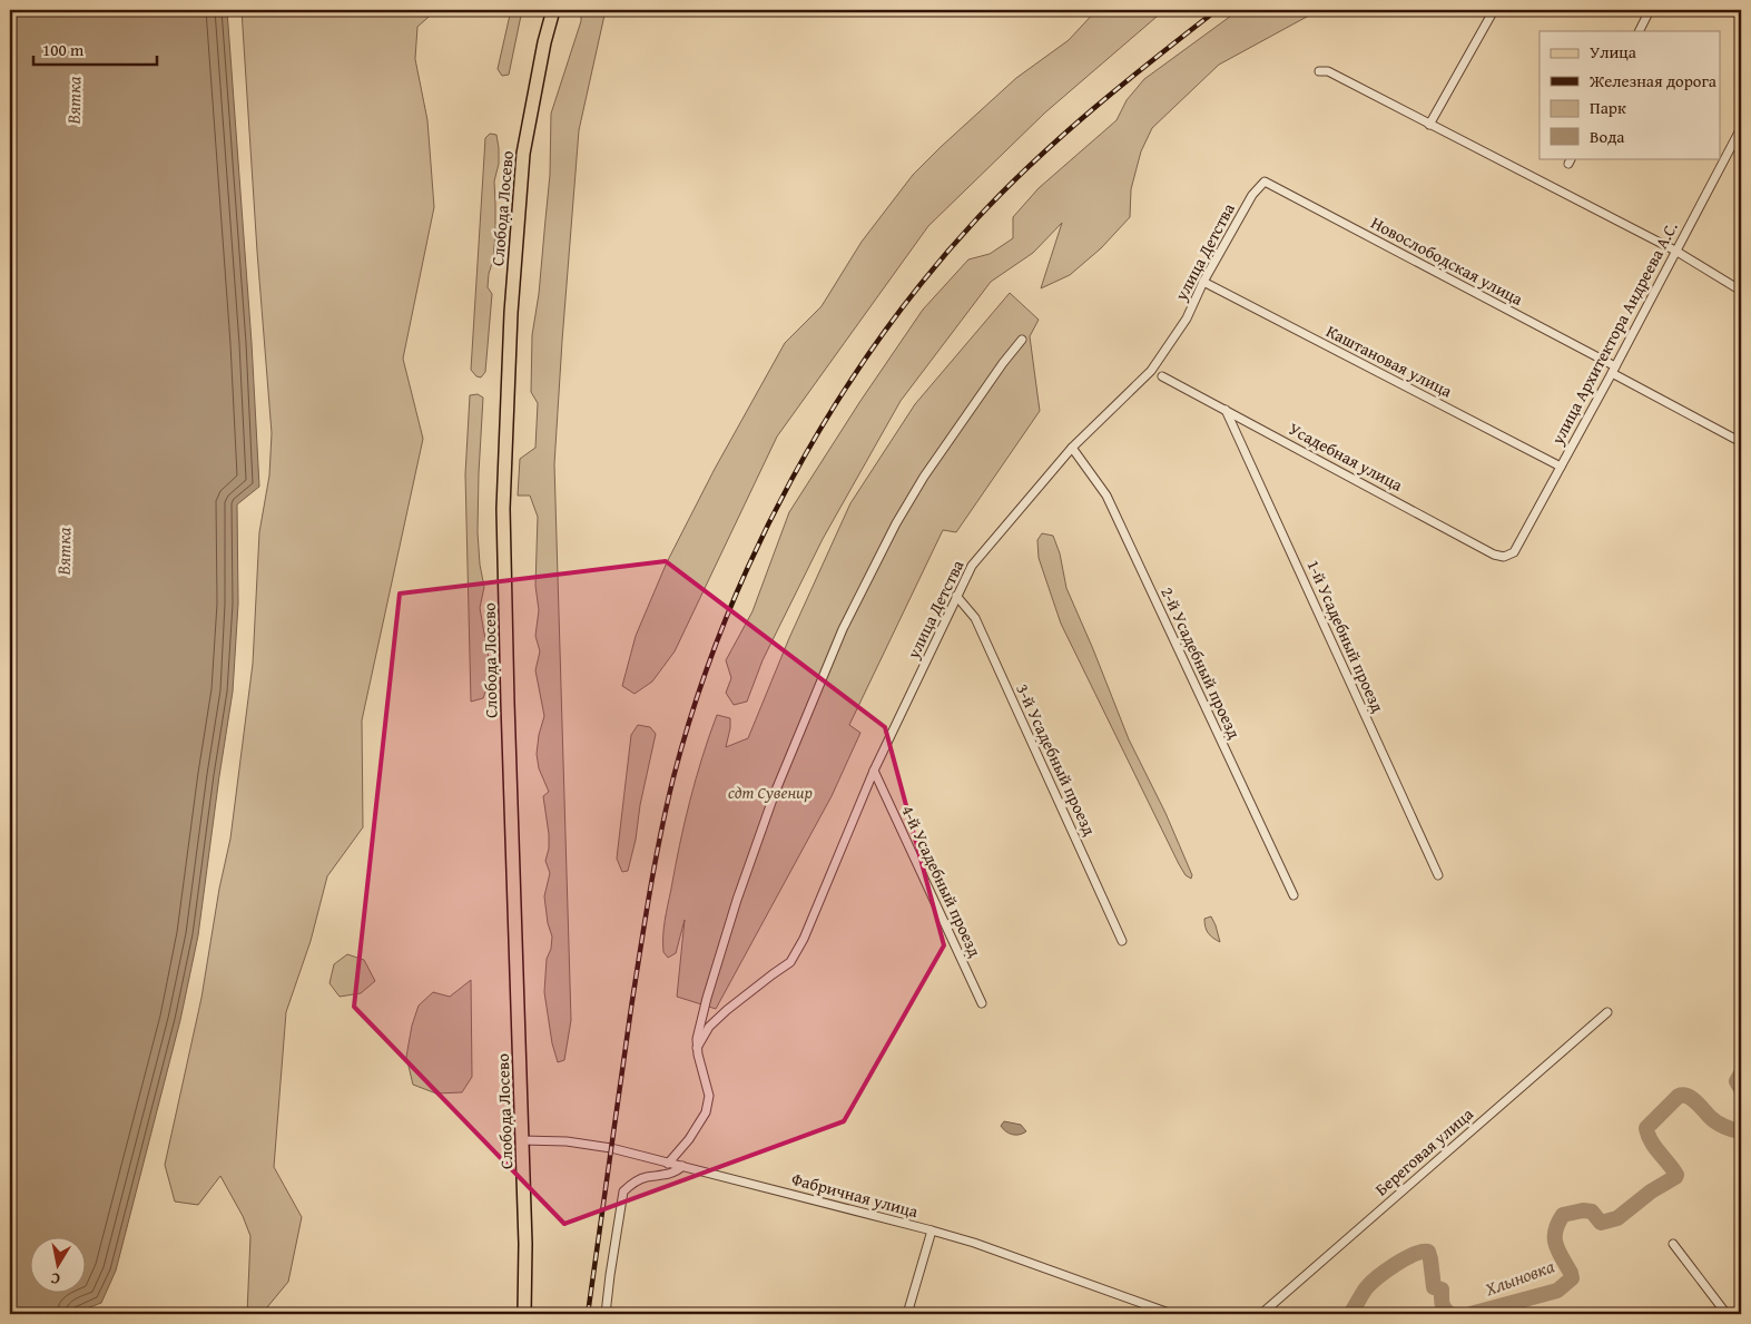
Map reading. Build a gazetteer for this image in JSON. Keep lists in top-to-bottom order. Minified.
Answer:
{"streets":{"main road":["Слобода Лосево"],"street":["улица Детства","Новослободская улица","улица Архитектора Андреева А.С.","Каштановая улица","Усадебная улица","1-й Усадебный проезд","2-й Усадебный проезд","3-й Усадебный проезд","4-й Усадебный проезд","Береговая улица","Фабричная улица"]},"crossings":[["Слобода Лосево","Фабричная улица"],["улица Детства","Новослободская улица"],["улица Детства","Каштановая улица"],["улица Детства","2-й Усадебный проезд"],["улица Детства","3-й Усадебный проезд"],["улица Детства","4-й Усадебный проезд"],["Новослободская улица","улица Архитектора Андреева А.С."],["улица Архитектора Андреева А.С.","Каштановая улица"],["улица Архитектора Андреева А.С.","Усадебная улица"],["Усадебная улица","1-й Усадебный проезд"]],"water":["Вятка","Хлыновка"],"parks":["сдт Сувенир"],"legend":["Улица","Железная дорога","Парк","Вода"],"scale_bar":"100 m","north":"bottom"}
